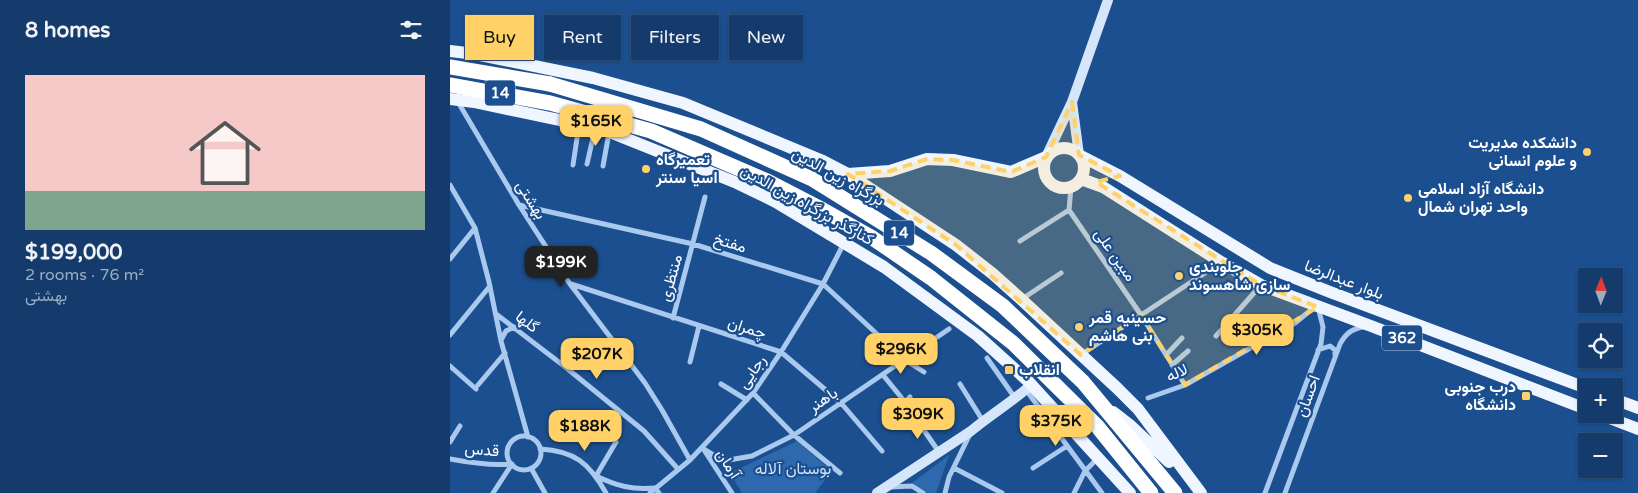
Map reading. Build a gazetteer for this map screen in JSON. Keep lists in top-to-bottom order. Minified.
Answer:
{"streets":{"highway":["14","بزرگراه زین الدین"],"main road":["کنارگذر بزرگراه زین الدین","بلوار عبدالرضا","362"],"street":["بهشتی","مفتخ","مبین علی","منتظری","گلها","چمران","رجایی","لاله","احسان","باهنر","قدس","آرمان"]},"crossings":[["بهشتی","کنارگذر بزرگراه زین الدین"],["بهشتی","مفتخ"],["بهشتی","چمران"],["بهشتی","رجایی"],["کنارگذر بزرگراه زین الدین","رجایی"],["مفتخ","منتظری"],["مفتخ","رجایی"],["مفتخ","باهنر"],["مبین علی","لاله"],["منتظری","چمران"],["بلوار عبدالرضا","لاله"],["بلوار عبدالرضا","احسان"],["گلها","رجایی"],["چمران","رجایی"],["چمران","باهنر"],["رجایی","باهنر"],["رجایی","آرمان"],["لاله","احسان"],["باهنر","آرمان"]],"parks":["بوستان آلاله"],"places":{"other":["دانشکده مدیریت و علوم انسانی","تعمیرگاه اسیا سنتر","دانشگاه آزاد اسلامی واحد تهران شمال","جلوبندی سازی شاهسوند","حسینیه قمر بنی هاشم"],"transit":["انقلاب","درب جنوبی دانشگاه"]},"north":"top","page":{"heading":"8 homes","chip":["Buy","Rent","Filters","New"],"list":[{"name":"$199,000","note":"2 rooms · 76 m² · بهشتی"}],"price":["$165K","$199K","$305K","$296K","$207K","$309K","$375K","$188K"],"map_buttons":["+","−"]}}
